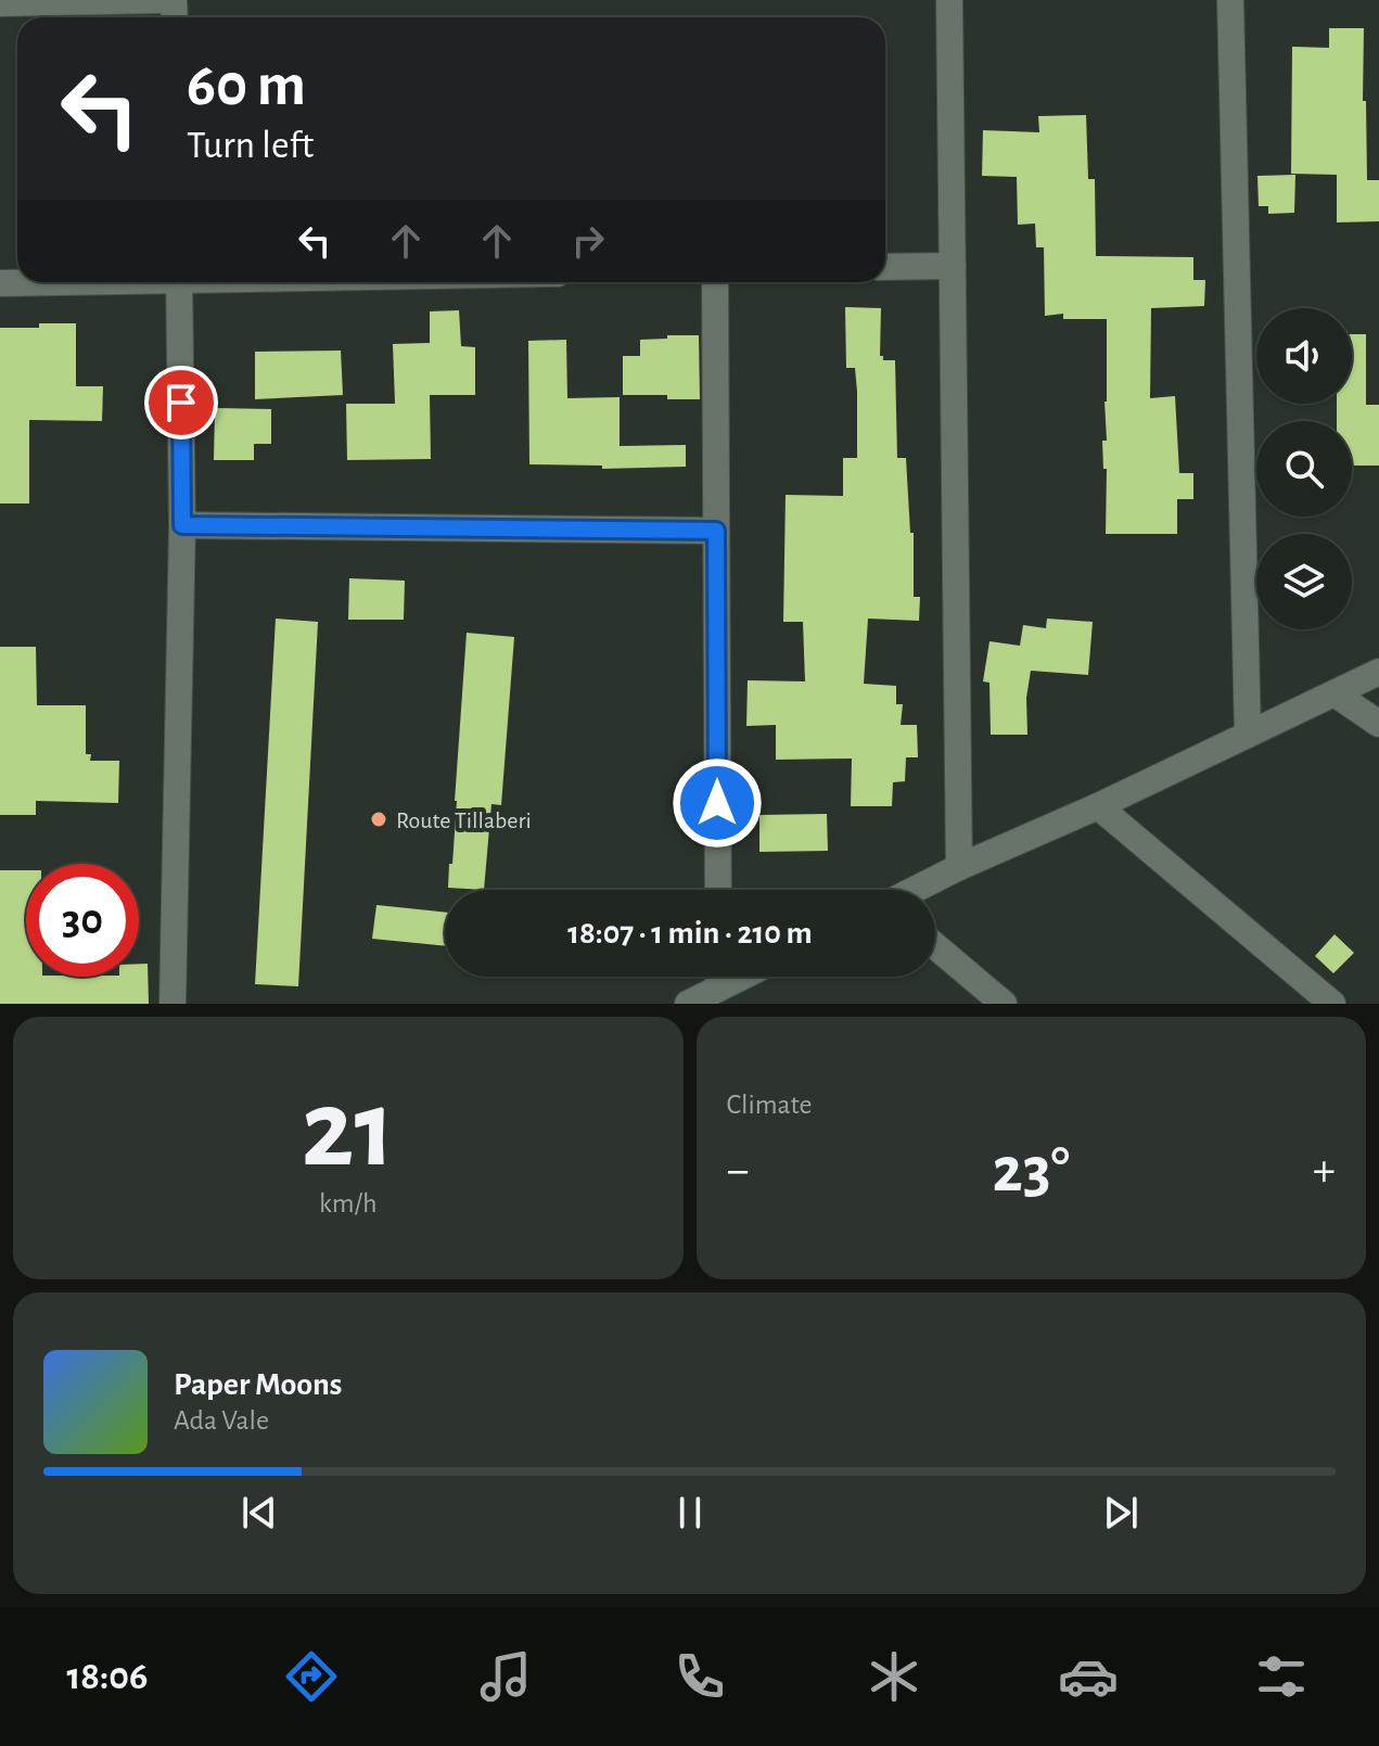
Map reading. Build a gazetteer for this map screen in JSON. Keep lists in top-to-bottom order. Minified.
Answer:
{"places":["Route Tillaberi"],"page":{"turn":["60 m","Turn left"],"limit":"30","trip":"18:07 · 1 min · 210 m","tile":[["21","km/h"],"Climate"],"heat":["−","23°","+"],"song":["Paper Moons","Ada Vale"],"tabs":"18:06"}}
